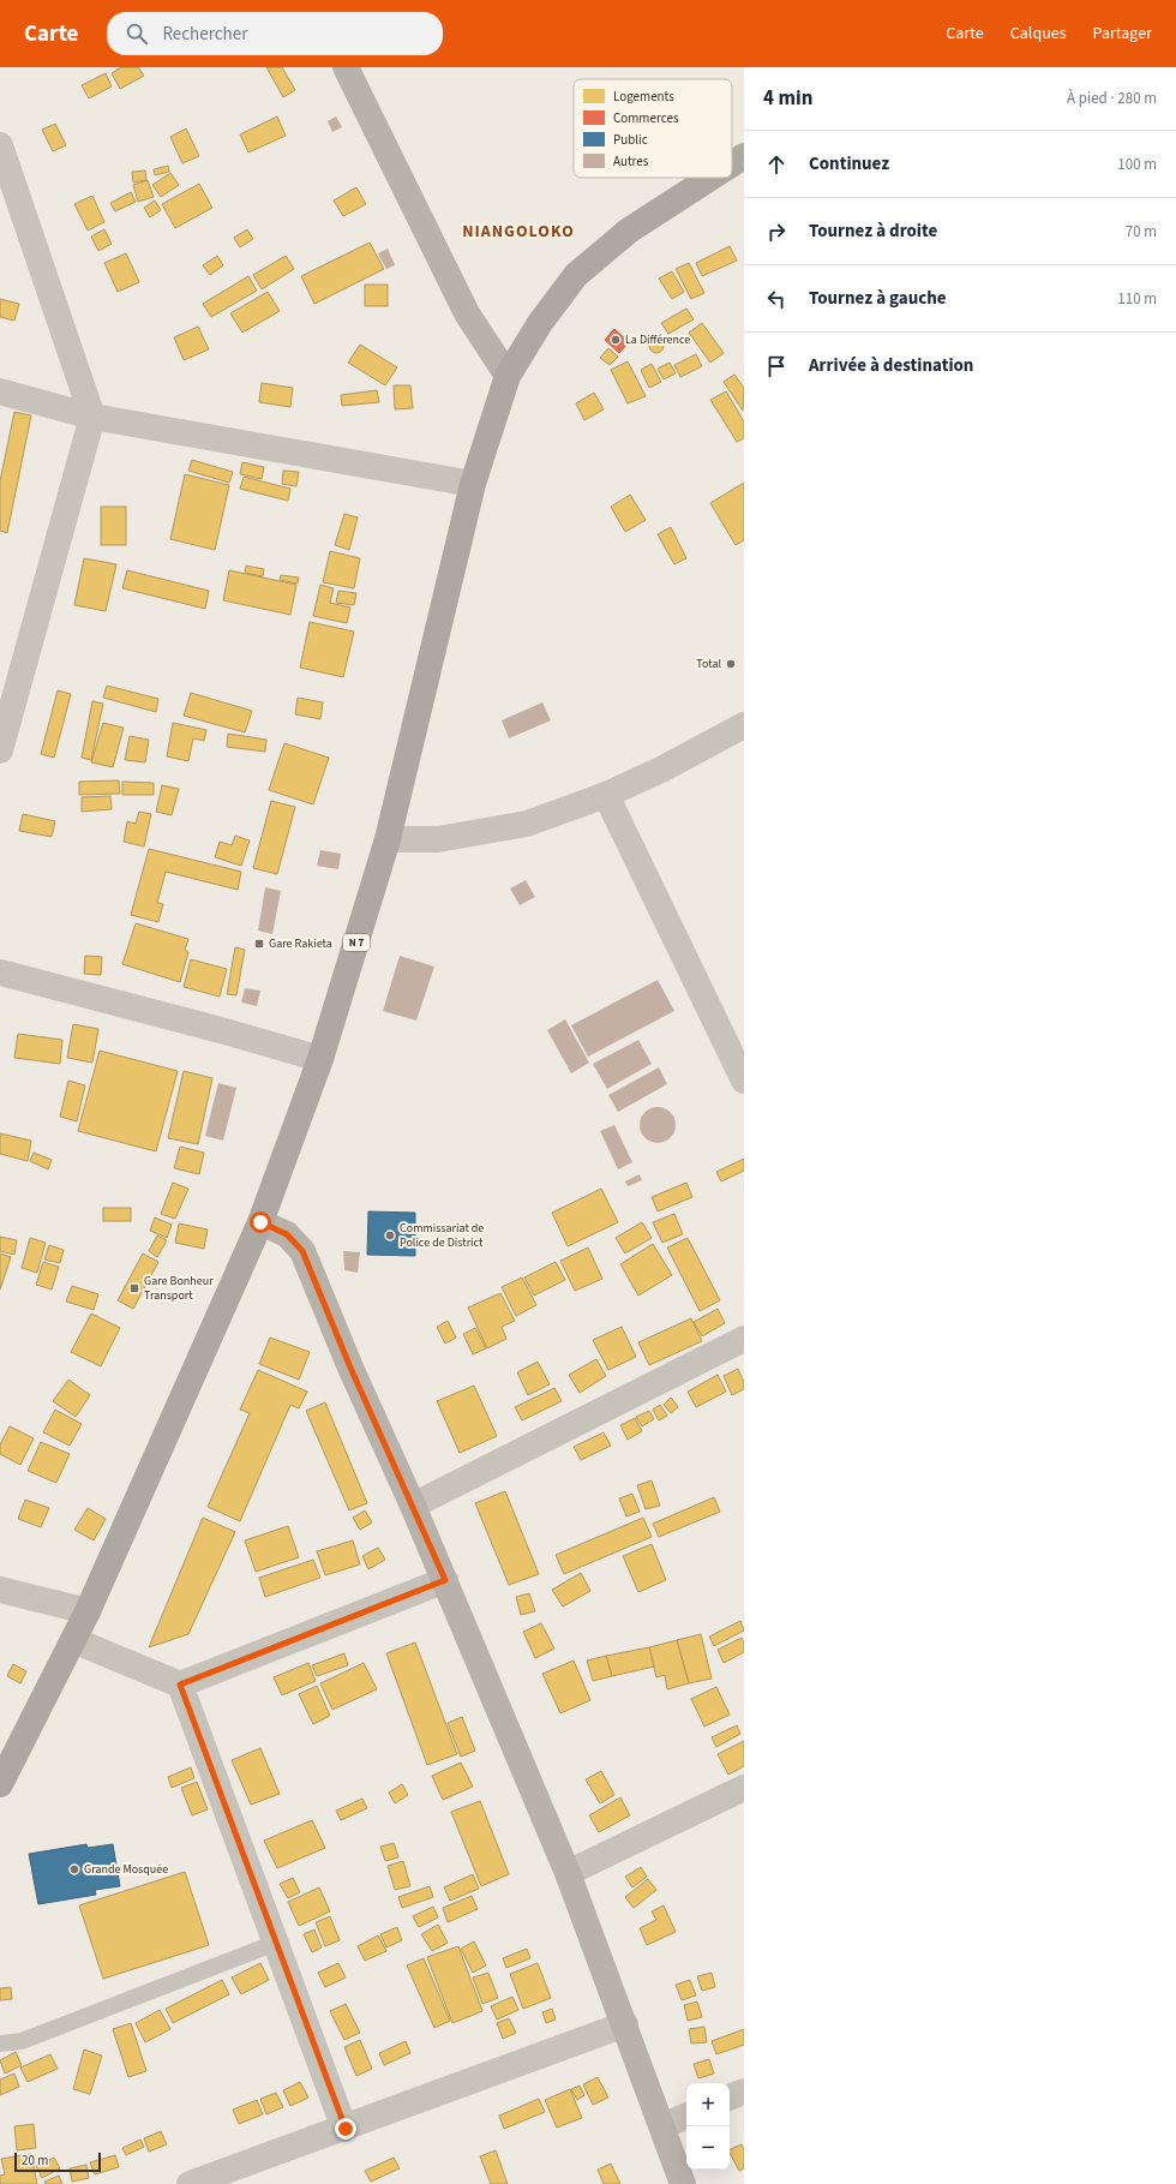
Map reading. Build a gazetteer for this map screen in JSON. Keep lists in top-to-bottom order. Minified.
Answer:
{"streets":{"highway":["N 7"]},"districts":["NIANGOLOKO"],"places":{"other":["La Différence","Total","Commissariat de Police de District","Grande Mosquée"],"transit":["Gare Rakieta","Gare Bonheur Transport"]},"legend":["Logements","Commerces","Public","Autres"],"scale_bar":"20 m","page":{"header":"Carte","search":"Rechercher","nav":["Carte","Calques","Partager"],"heading":["4 min","À pied · 280 m"],"list":[["Continuez","100 m"],["Tournez à droite","70 m"],["Tournez à gauche","110 m"],"Arrivée à destination"],"map_buttons":["+","−"],"scale":"20 m"}}
